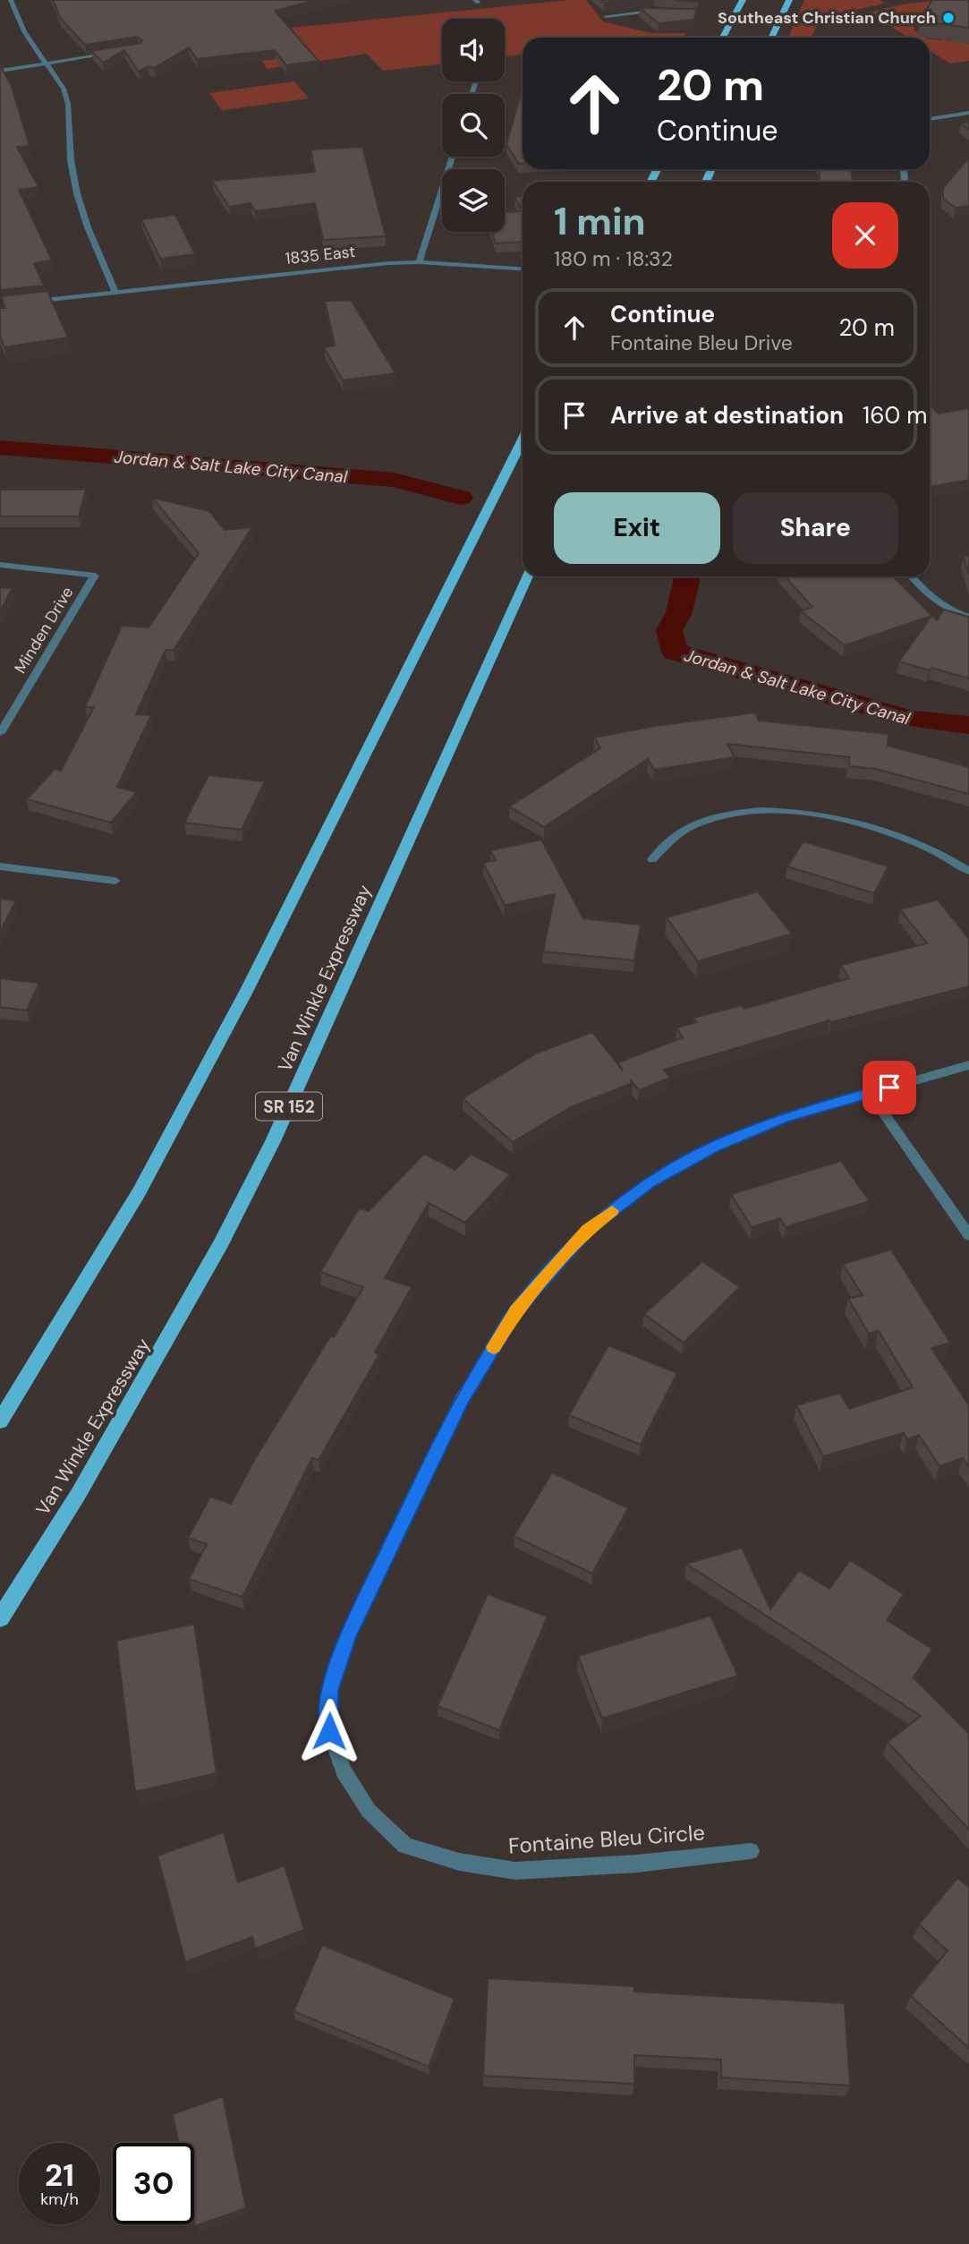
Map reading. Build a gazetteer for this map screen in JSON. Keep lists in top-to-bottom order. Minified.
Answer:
{"streets":{"main road":["Van Winkle Expressway","SR 152"],"street":["1835 East","Minden Drive","Fontaine Bleu Circle"]},"water":["Jordan & Salt Lake City Canal"],"places":["Southeast Christian Church"],"page":{"turn":["20 m","Continue"],"heading":["1 min","180 m · 18:32"],"list":[{"name":"Continue","note":"Fontaine Bleu Drive","value":"20 m"},{"name":"Arrive at destination","value":"160 m"}],"buttons":["Exit","Share"],"speed":"21 km/h","limit":"30"}}
